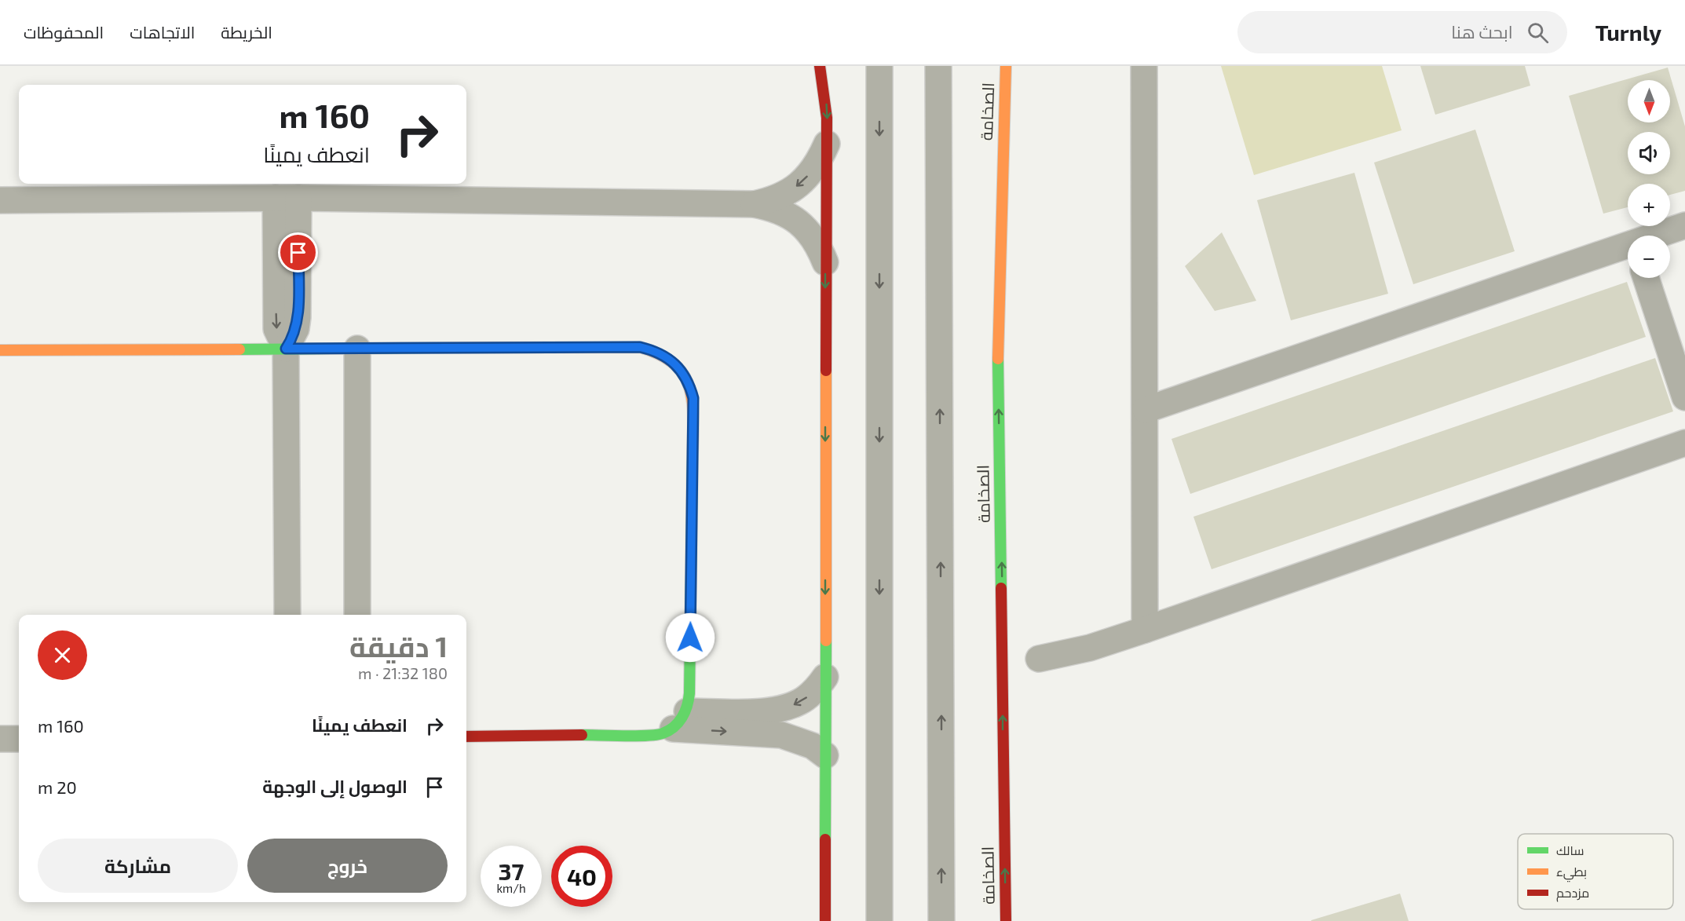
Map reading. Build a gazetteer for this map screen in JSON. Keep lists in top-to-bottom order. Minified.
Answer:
{"streets":{"street":["الصخامة"]},"legend":["سالك","بطيء","مزدحم"],"north":"bottom","page":{"header":"Turnly","search":"ابحث هنا","nav":["الخريطة","الاتجاهات","المحفوظات"],"map_buttons":["+","−"],"turn":["160 m","انعطف يمينًا"],"heading":["1 دقيقة","180 m · 21:32"],"list":[{"name":"انعطف يمينًا","value":"160 m"},{"name":"الوصول إلى الوجهة","value":"20 m"}],"buttons":["خروج","مشاركة"],"speed":"37 km/h","limit":"40"}}
